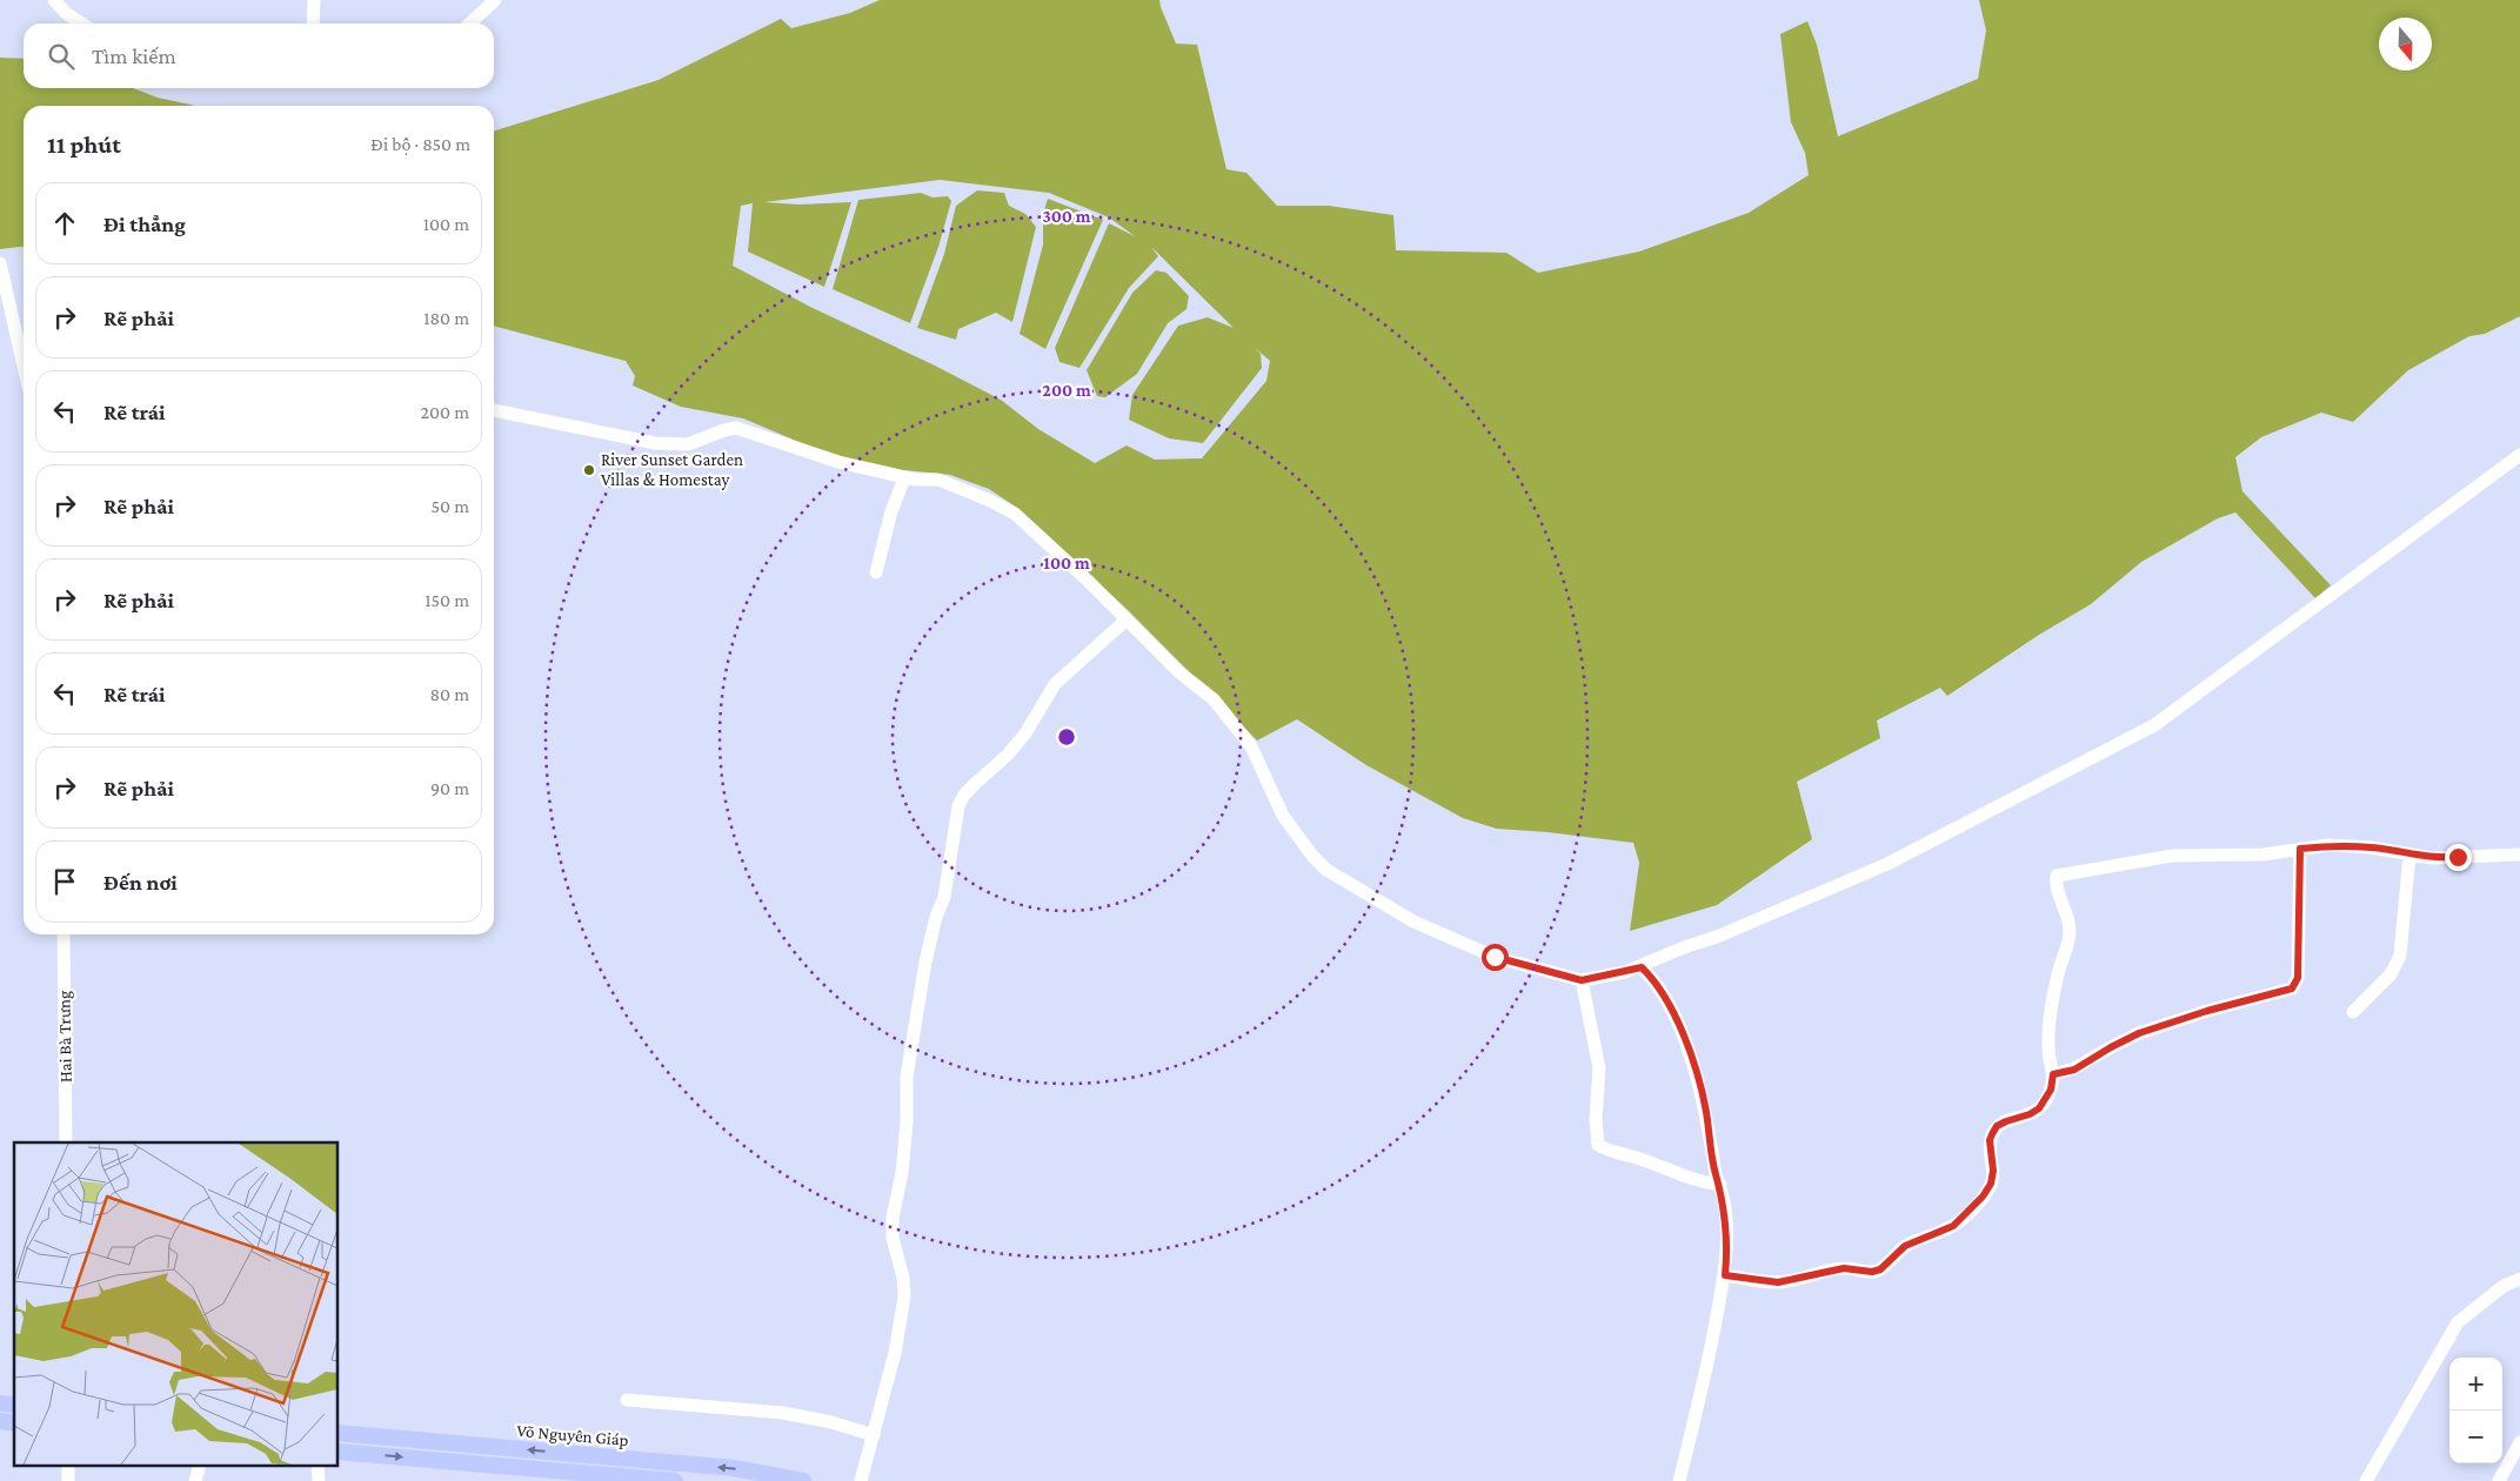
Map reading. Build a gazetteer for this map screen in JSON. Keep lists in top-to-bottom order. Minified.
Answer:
{"streets":{"main road":["Võ Nguyên Giáp"],"street":["Hai Bà Trưng"]},"places":["River Sunset Garden Villas & Homestay"],"north":"bottom","page":{"search":"Tìm kiếm","heading":["11 phút","Đi bộ · 850 m"],"list":[["Đi thẳng","100 m"],["Rẽ phải","180 m"],["Rẽ trái","200 m"],["Rẽ phải","50 m"],["Rẽ phải","150 m"],["Rẽ trái","80 m"],["Rẽ phải","90 m"],"Đến nơi"],"map_buttons":["+","−"]},"rings":["300 m","200 m","100 m"]}
